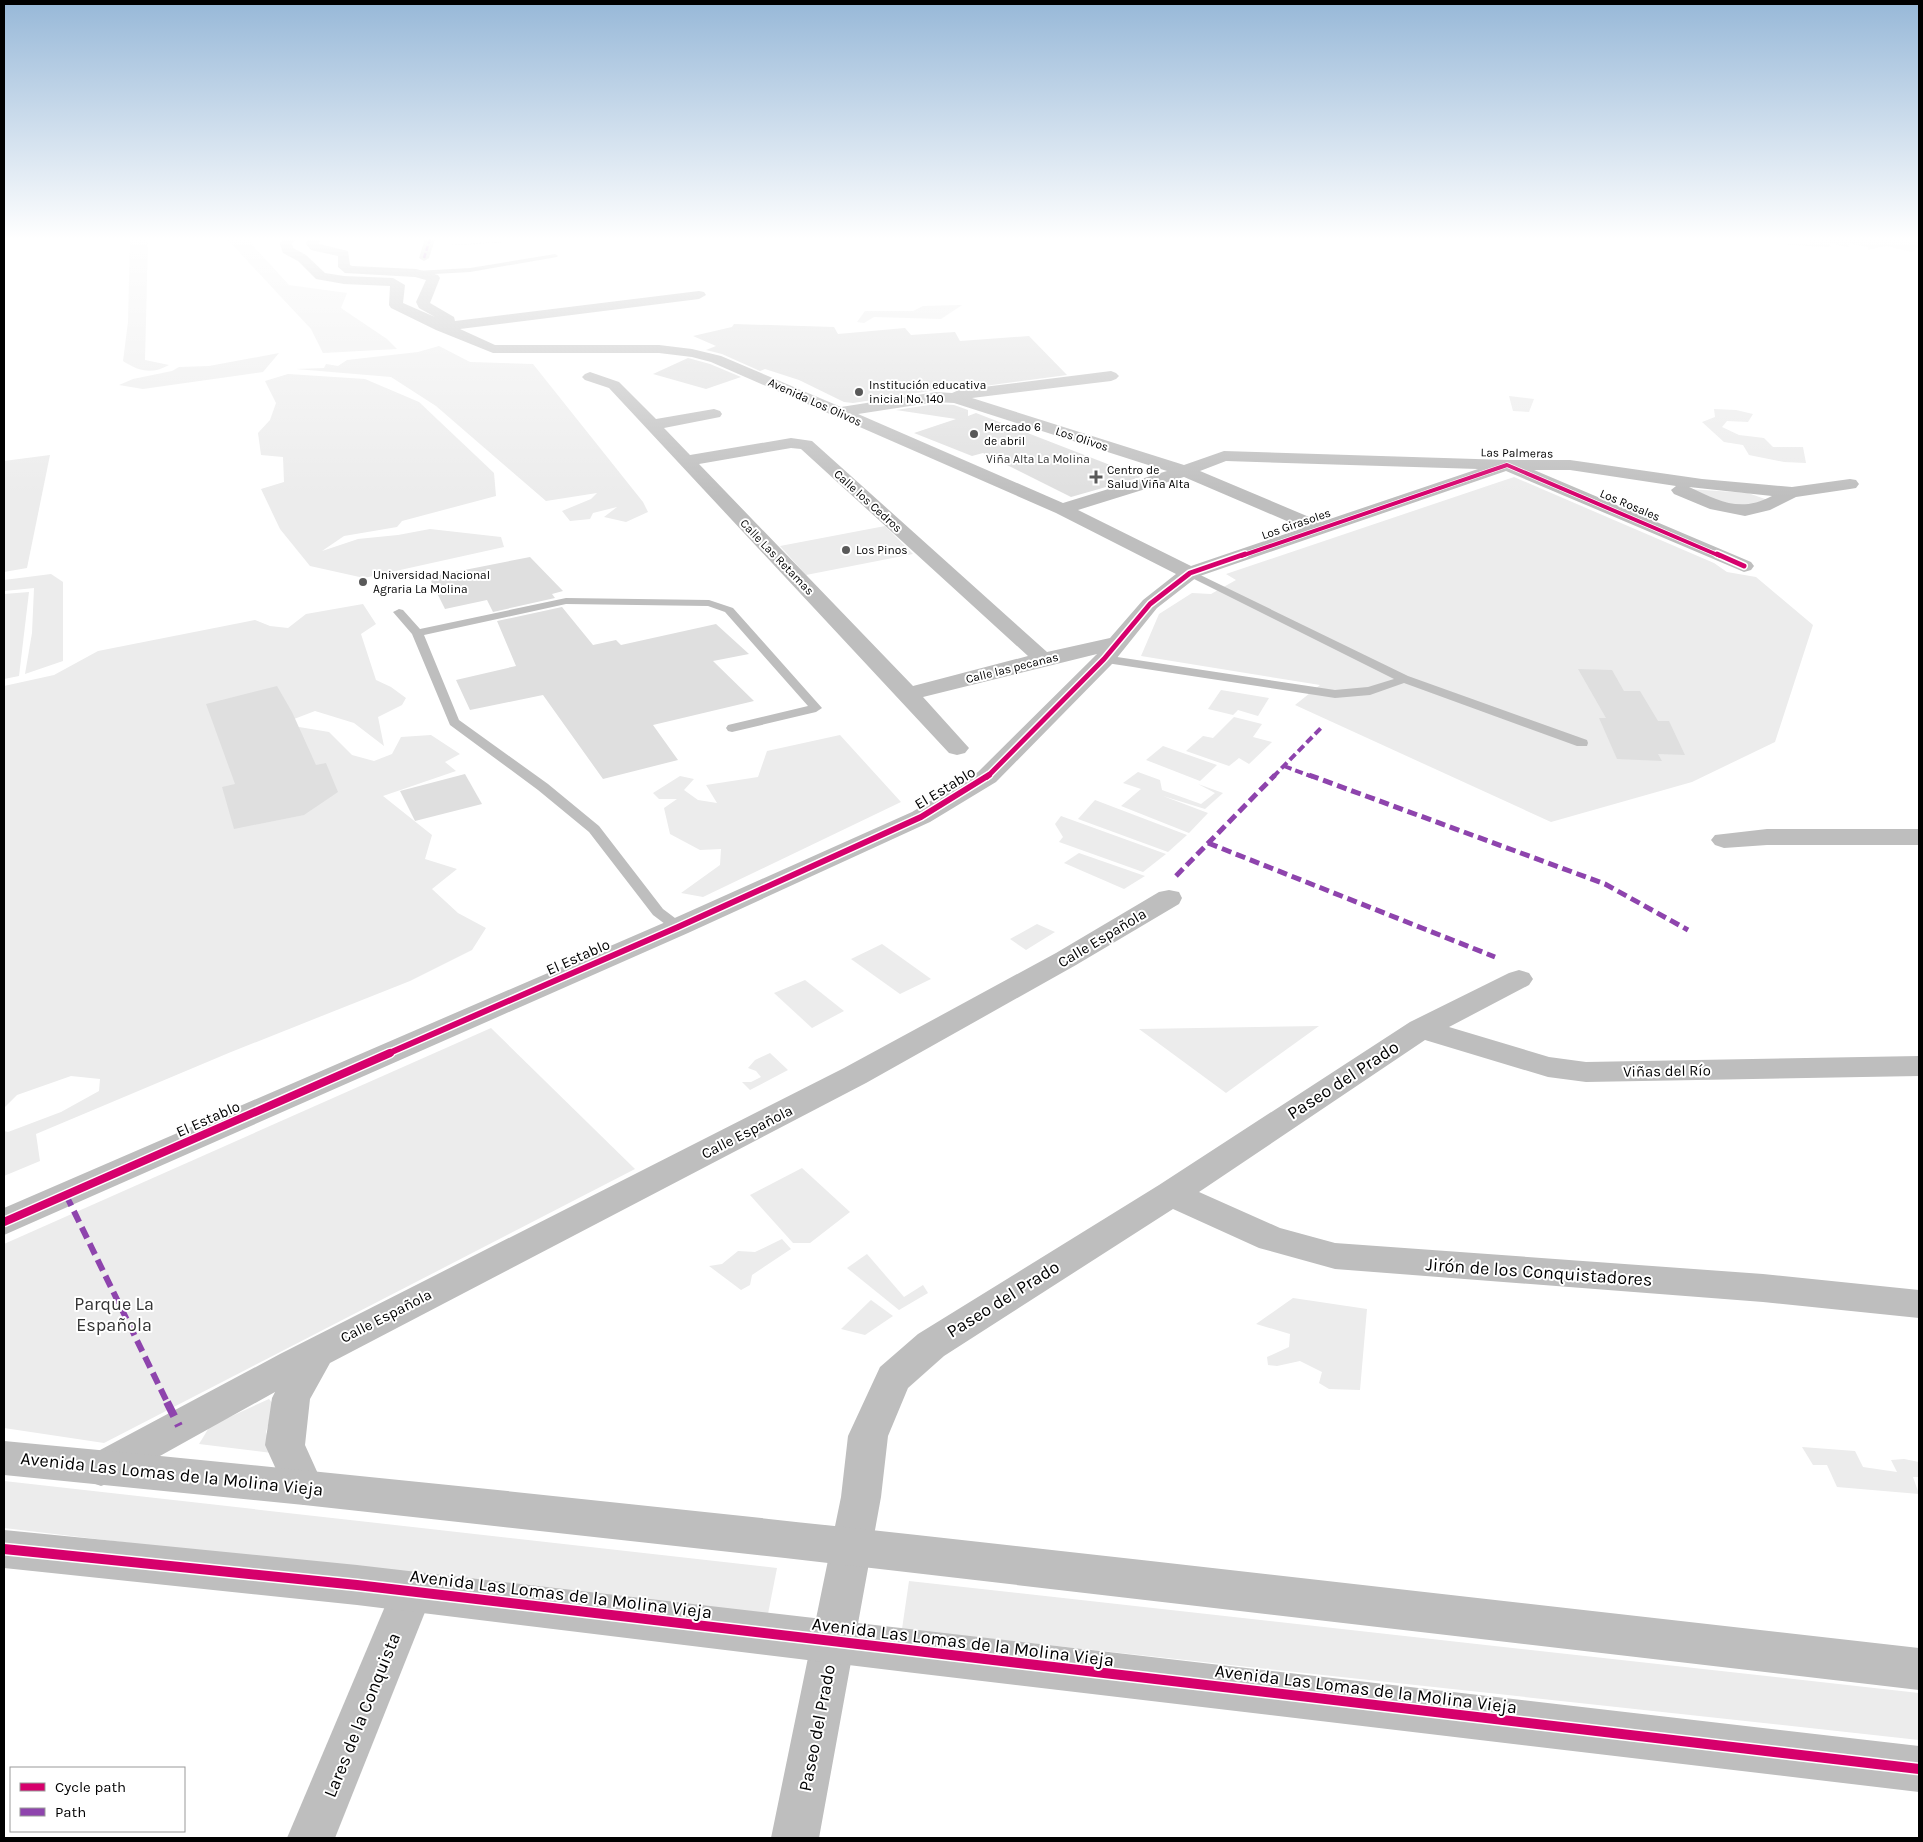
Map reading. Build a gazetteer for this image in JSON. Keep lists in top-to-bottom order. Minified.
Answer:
{"streets":{"street":["Avenida Los Olivos","Los Olivos","Las Palmeras","Calle los Cedros","Los Rosales","Los Girasoles","Calle Las Retamas","Calle las pecanas","El Establo","Calle Española","Viñas del Río","Paseo del Prado","Jirón de los Conquistadores","Avenida Las Lomas de la Molina Vieja","Lares de la Conquista"]},"crossings":[["Avenida Los Olivos","Los Olivos"],["Avenida Los Olivos","Las Palmeras"],["Avenida Los Olivos","Los Girasoles"],["Los Olivos","Las Palmeras"],["Los Olivos","Los Girasoles"],["Las Palmeras","Los Rosales"],["Las Palmeras","Los Girasoles"],["Calle los Cedros","Calle Las Retamas"],["Calle los Cedros","Calle las pecanas"],["Los Rosales","Los Girasoles"],["Los Girasoles","Calle las pecanas"],["Los Girasoles","El Establo"],["Calle Las Retamas","Calle las pecanas"],["Calle las pecanas","El Establo"],["Calle Española","Avenida Las Lomas de la Molina Vieja"],["Viñas del Río","Paseo del Prado"],["Paseo del Prado","Jirón de los Conquistadores"],["Paseo del Prado","Avenida Las Lomas de la Molina Vieja"],["Avenida Las Lomas de la Molina Vieja","Lares de la Conquista"]],"parks":["Viña Alta La Molina","Parque La Española"],"places":{"other":["Institución educativa inicial No. 140","Mercado 6 de abril","Los Pinos","Universidad Nacional Agraria La Molina"],"health":["Centro de Salud Viña Alta"]},"legend":["Cycle path","Path"]}
